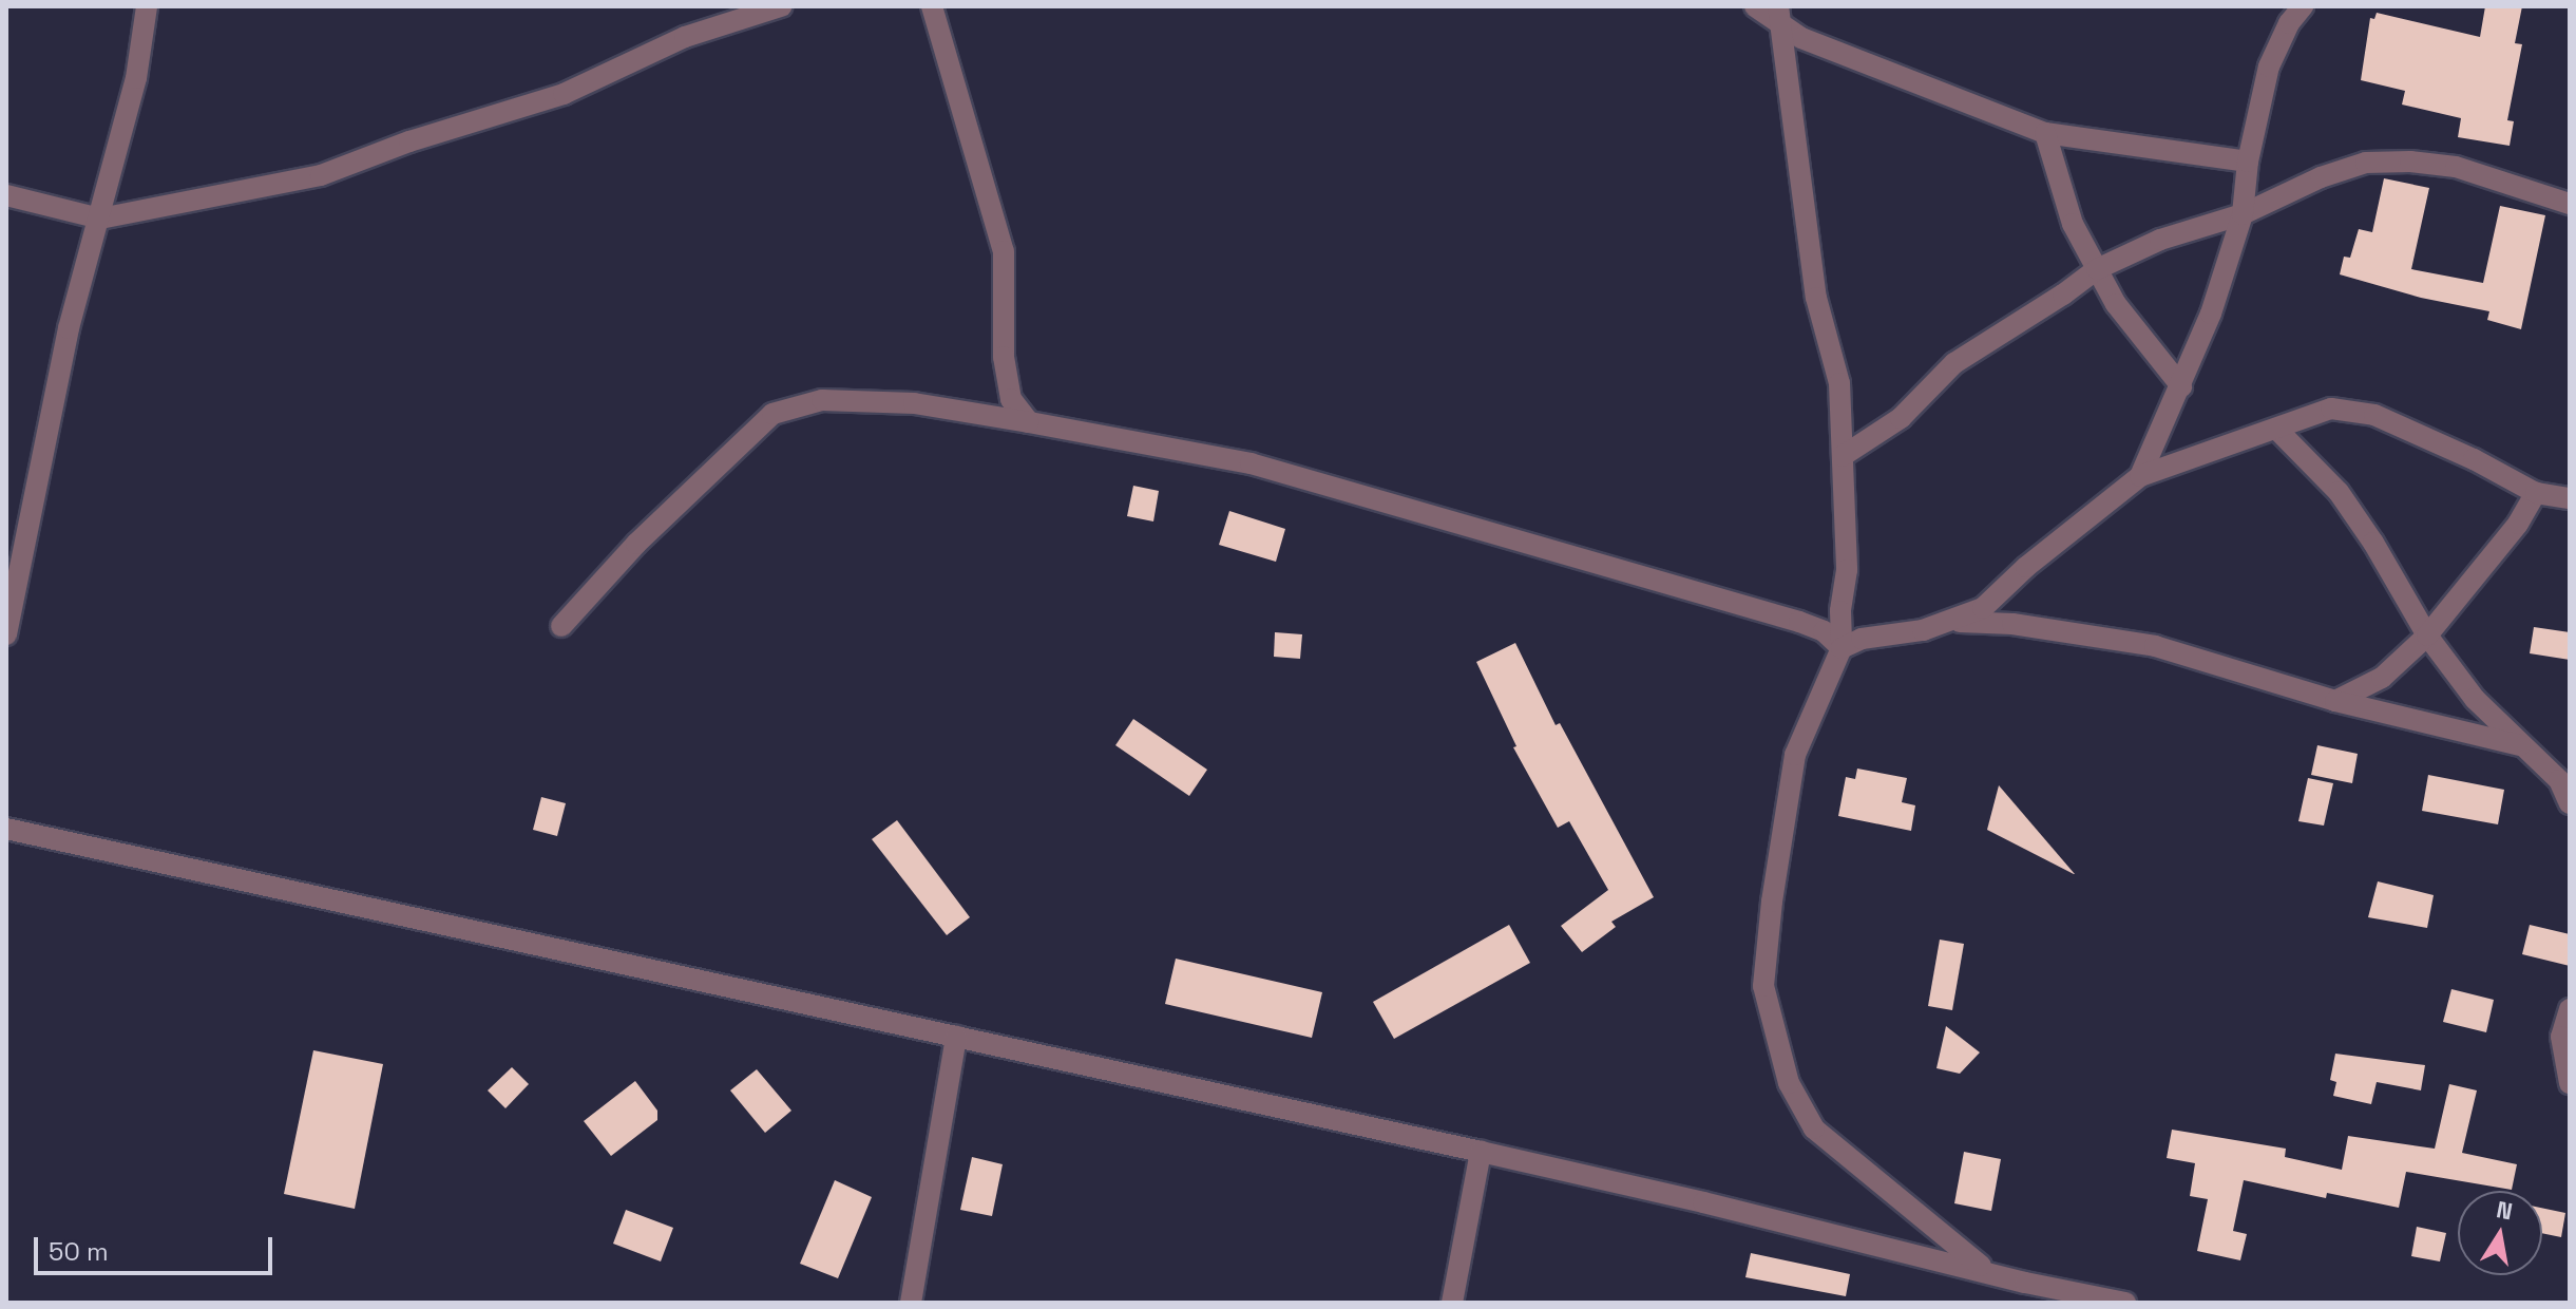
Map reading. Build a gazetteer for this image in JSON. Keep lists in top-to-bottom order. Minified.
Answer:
{"scale_bar":"50 m","north":"top"}
